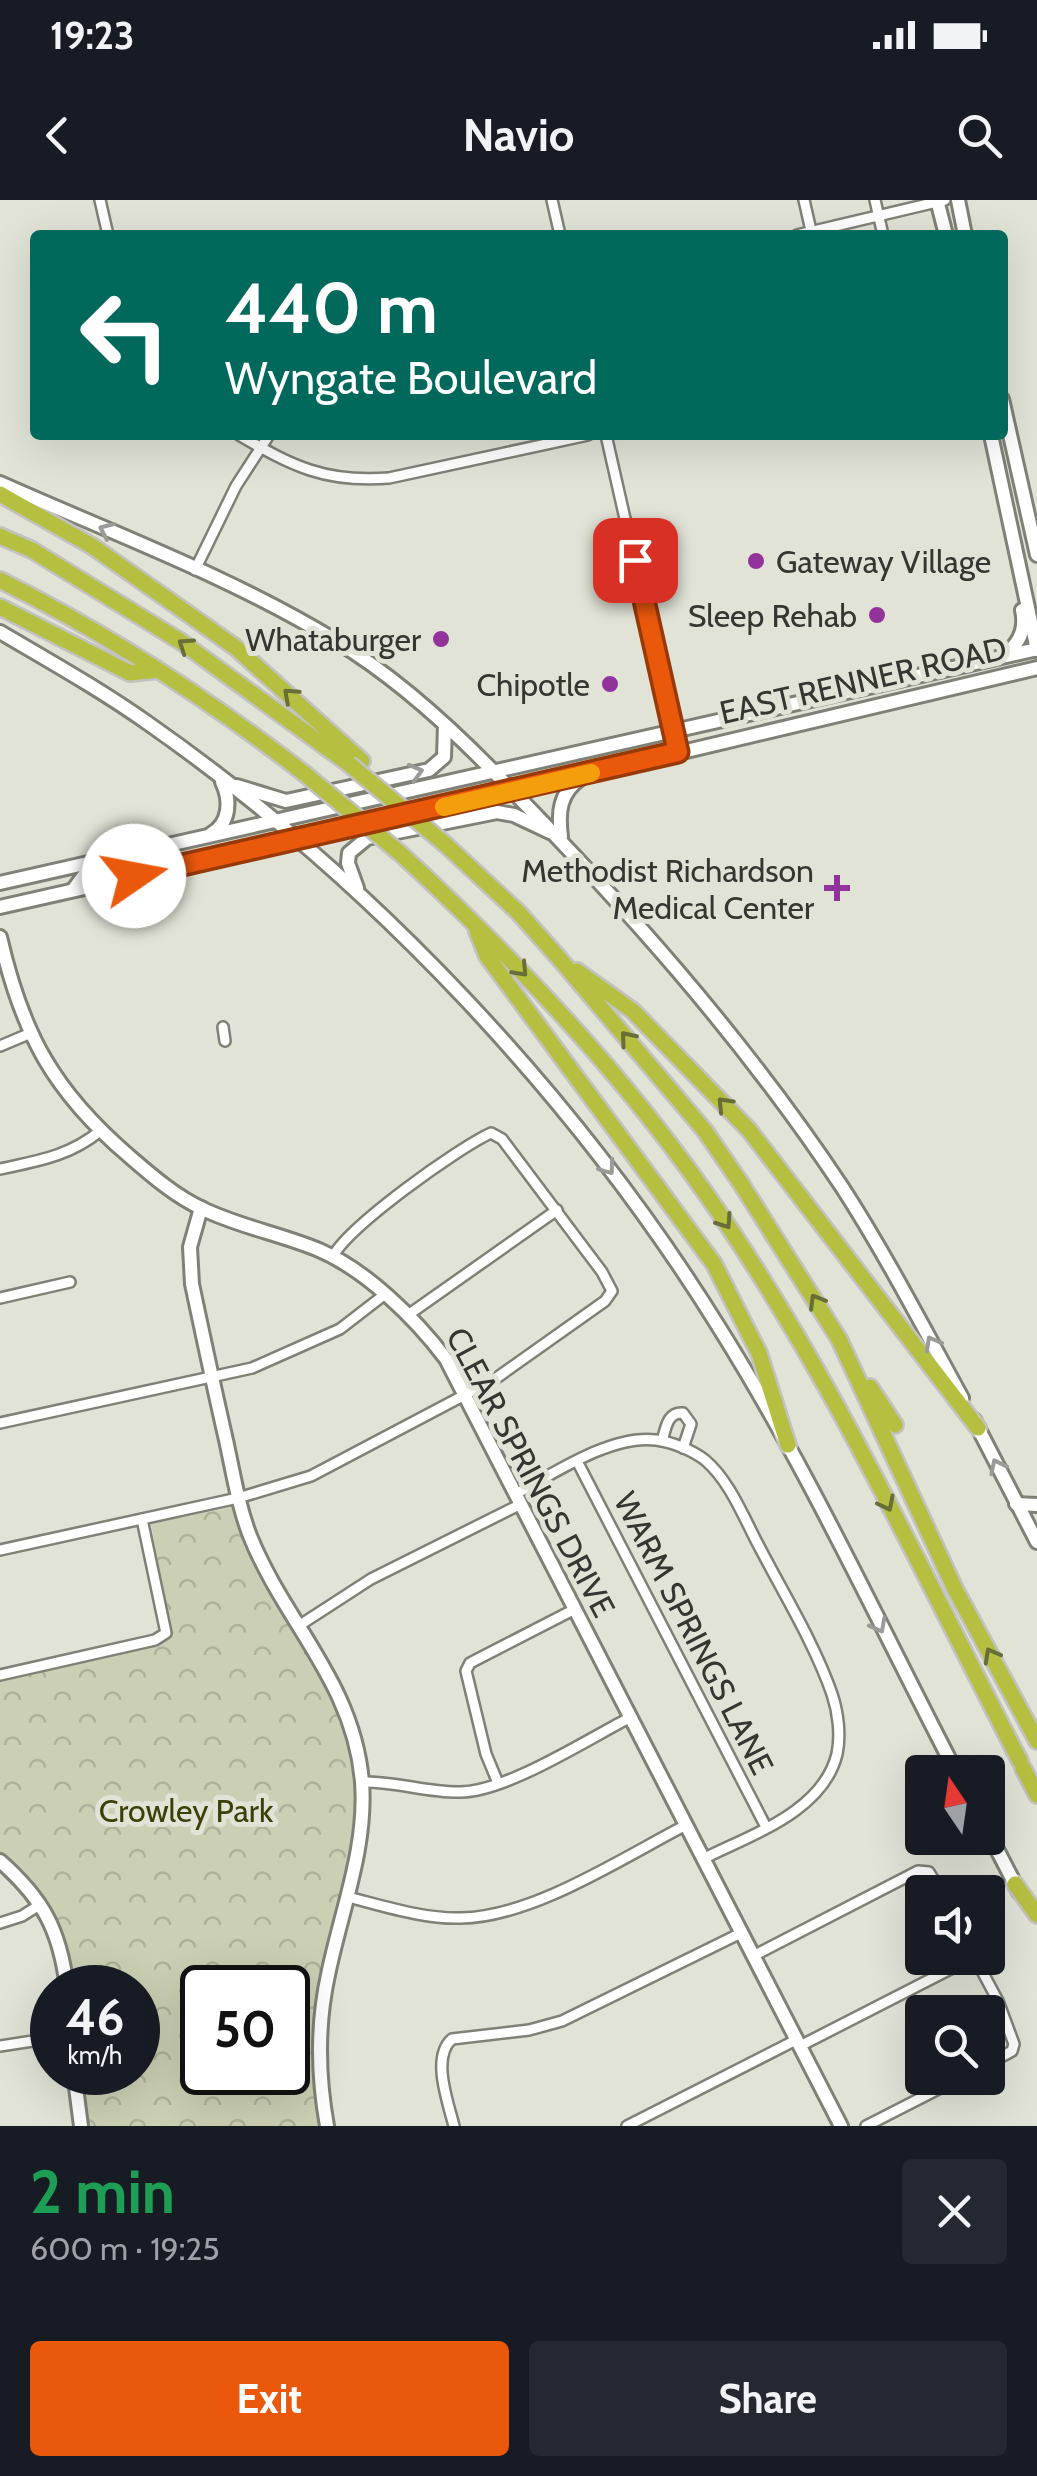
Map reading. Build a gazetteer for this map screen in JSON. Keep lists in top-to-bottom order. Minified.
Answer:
{"streets":{"main road":["EAST RENNER ROAD","CLEAR SPRINGS DRIVE"],"street":["WARM SPRINGS LANE"]},"parks":["Crowley Park"],"places":{"other":["Gateway Village","Sleep Rehab","Whataburger","Chipotle"],"health":["Methodist Richardson Medical Center"]},"north":"top","page":{"status":"19:23","header":"Navio","turn":["440 m","Wyngate Boulevard"],"speed":"46 km/h","limit":"50","heading":["2 min","600 m · 19:25"],"buttons":["Exit","Share"]}}
